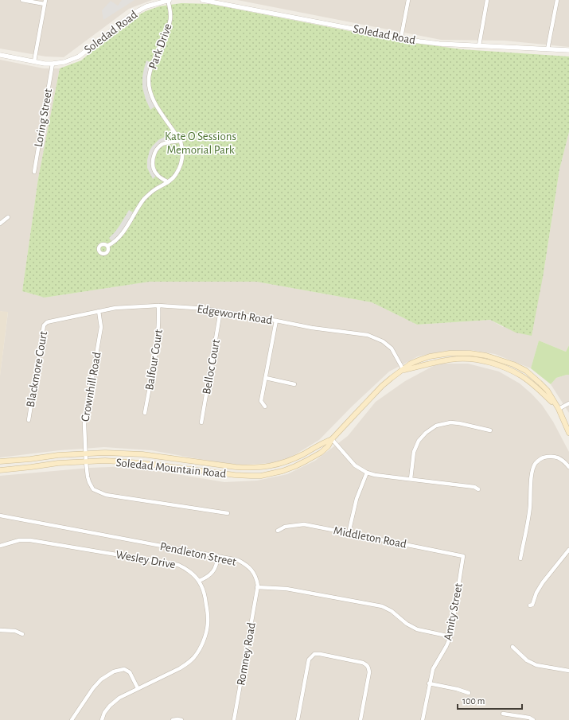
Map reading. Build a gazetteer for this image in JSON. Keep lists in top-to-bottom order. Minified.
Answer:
{"streets":{"main road":["Soledad Mountain Road"],"street":["Soledad Road","Park Drive","Loring Street","Edgeworth Road","Balfour Court","Belloc Court","Blackmore Court","Crownhill Road","Middleton Road","Pendleton Street","Wesley Drive","Amity Street","Romney Road"]},"crossings":[["Soledad Road","Park Drive"],["Soledad Road","Loring Street"],["Edgeworth Road","Balfour Court"],["Edgeworth Road","Belloc Court"],["Edgeworth Road","Blackmore Court"],["Edgeworth Road","Crownhill Road"],["Edgeworth Road","Soledad Mountain Road"],["Crownhill Road","Soledad Mountain Road"],["Middleton Road","Amity Street"],["Pendleton Street","Romney Road"]],"parks":["Kate O Sessions Memorial Park"],"scale_bar":"100 m"}
